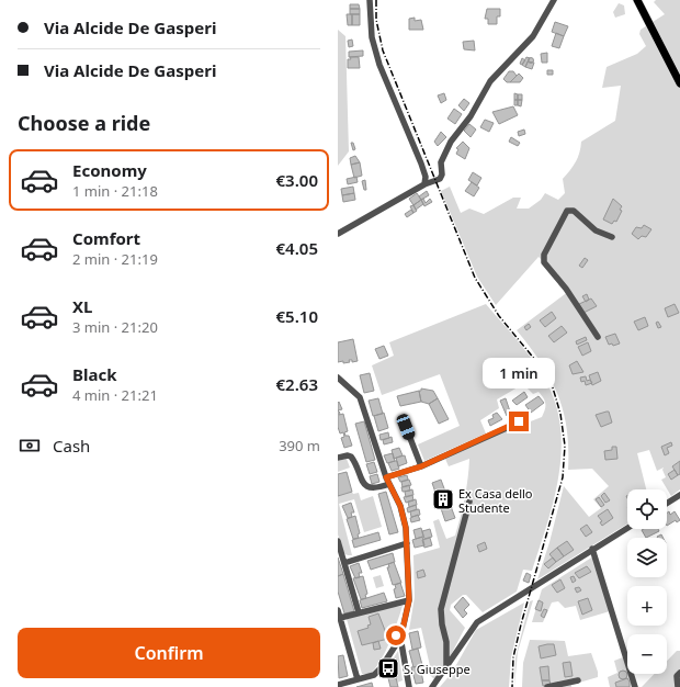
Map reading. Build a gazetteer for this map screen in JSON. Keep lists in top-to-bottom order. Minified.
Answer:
{"places":{"building":["Ex Casa dello Studente"],"bus stop":["S. Giuseppe"]},"page":{"banner":["Via Alcide De Gasperi","Via Alcide De Gasperi"],"heading":"Choose a ride","list":[{"name":"Economy","note":"1 min · 21:18","value":"€3.00"},{"name":"Comfort","note":"2 min · 21:19","value":"€4.05"},{"name":"XL","note":"3 min · 21:20","value":"€5.10"},{"name":"Black","note":"4 min · 21:21","value":"€2.63"}],"bubble":"1 min","pay":["Cash","390 m"],"map_buttons":["+","−"],"buttons":"Confirm"}}
